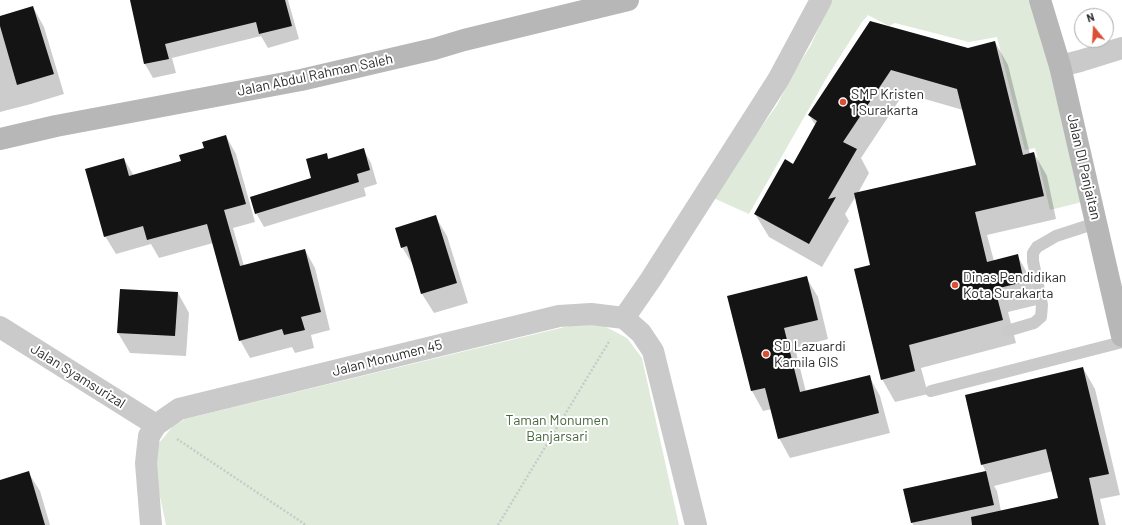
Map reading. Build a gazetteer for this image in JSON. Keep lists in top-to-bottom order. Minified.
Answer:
{"streets":{"main road":["Jalan Abdul Rahman Saleh","Jalan DI Panjaitan"],"street":["Jalan Monumen 45","Jalan Syamsurizal"]},"crossings":[["Jalan Monumen 45","Jalan Syamsurizal"]],"parks":["Taman Monumen Banjarsari"],"places":["SMP Kristen 1 Surakarta","Dinas Pendidikan Kota Surakarta","SD Lazuardi Kamila GIS"],"north":"top"}
